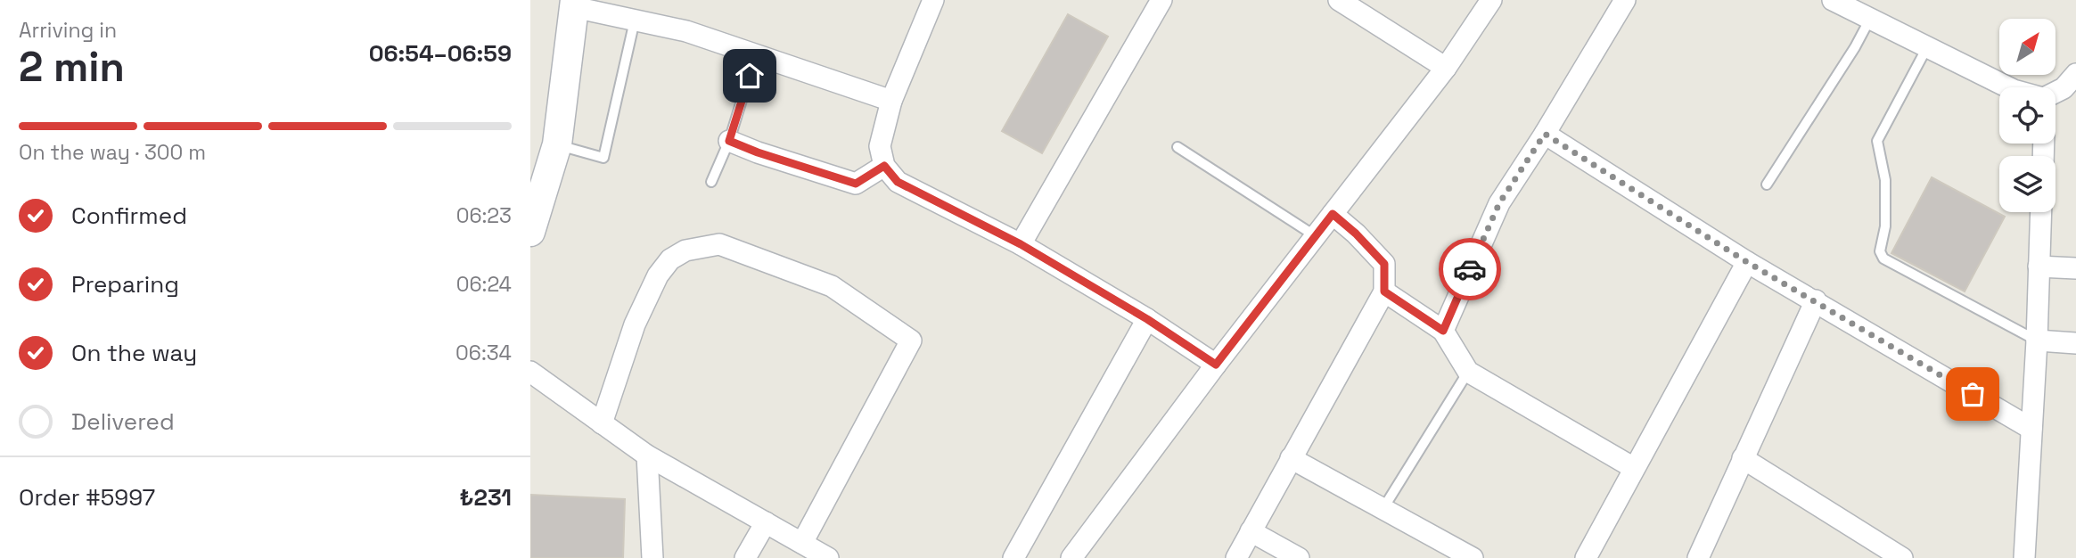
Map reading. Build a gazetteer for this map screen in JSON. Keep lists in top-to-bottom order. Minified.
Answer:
{"north":"top right","page":{"heading":["2 min","Arriving in","06:54–06:59"],"panel":["Order #5997","₺231"],"bar":"On the way · 300 m","list":[["Confirmed","06:23"],["Preparing","06:24"],["On the way","06:34"],"Delivered"]}}
